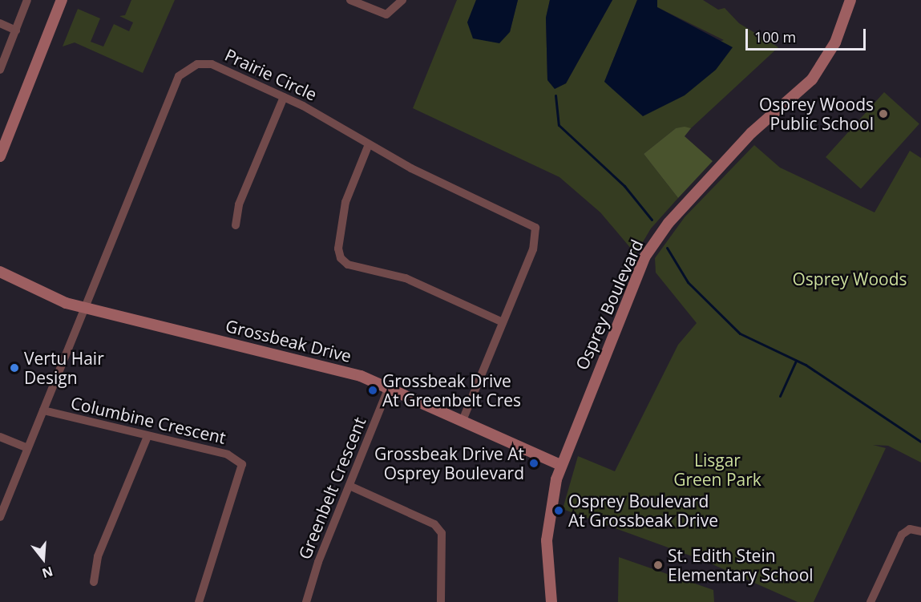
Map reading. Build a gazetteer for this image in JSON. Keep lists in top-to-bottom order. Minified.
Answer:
{"streets":{"street":["Prairie Circle","Osprey Boulevard","Grossbeak Drive","Columbine Crescent","Greenbelt Crescent"]},"crossings":[["Prairie Circle","Grossbeak Drive"],["Prairie Circle","Columbine Crescent"],["Osprey Boulevard","Grossbeak Drive"],["Grossbeak Drive","Greenbelt Crescent"]],"parks":["Osprey Woods","Lisgar Green Park"],"places":["Osprey Woods Public School","Vertu Hair Design","Grossbeak Drive At Greenbelt Cres","Grossbeak Drive At Osprey Boulevard","Osprey Boulevard At Grossbeak Drive","St. Edith Stein Elementary School"],"scale_bar":"100 m","north":"bottom"}
